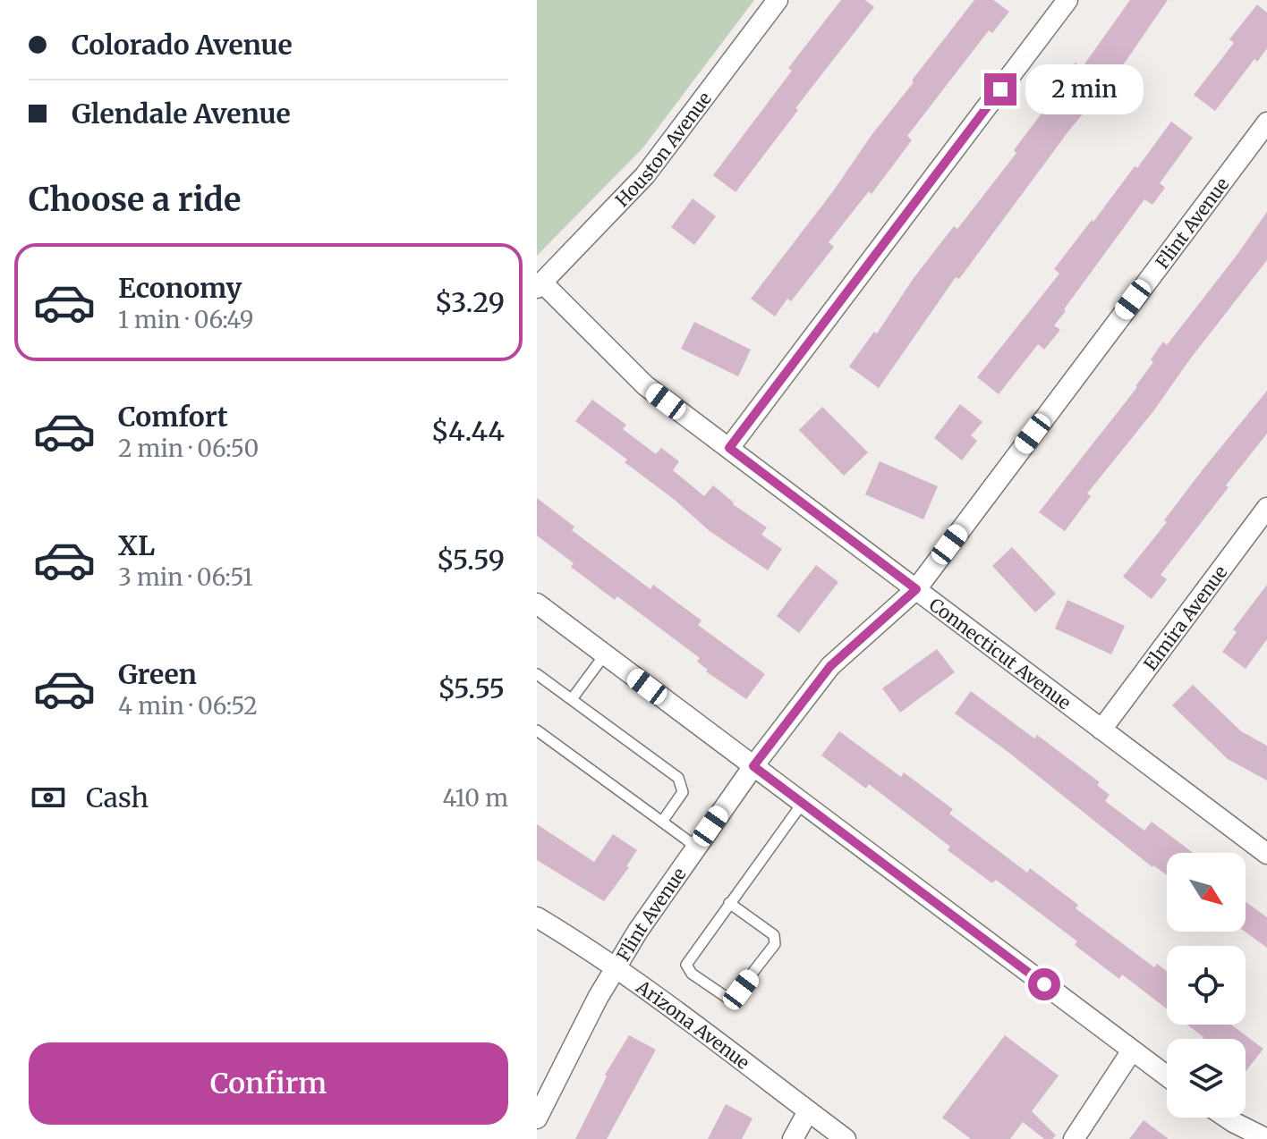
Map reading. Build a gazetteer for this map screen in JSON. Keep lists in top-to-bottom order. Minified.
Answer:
{"streets":{"street":["Houston Avenue","Flint Avenue","Elmira Avenue","Connecticut Avenue","Arizona Avenue"]},"crossings":[["Houston Avenue","Connecticut Avenue"],["Flint Avenue","Connecticut Avenue"],["Flint Avenue","Arizona Avenue"],["Elmira Avenue","Connecticut Avenue"]],"north":"bottom right","page":{"banner":["Colorado Avenue","Glendale Avenue"],"bubble":"2 min","heading":"Choose a ride","list":[{"name":"Economy","note":"1 min · 06:49","value":"$3.29"},{"name":"Comfort","note":"2 min · 06:50","value":"$4.44"},{"name":"XL","note":"3 min · 06:51","value":"$5.59"},{"name":"Green","note":"4 min · 06:52","value":"$5.55"}],"pay":["Cash","410 m"],"buttons":"Confirm"}}
